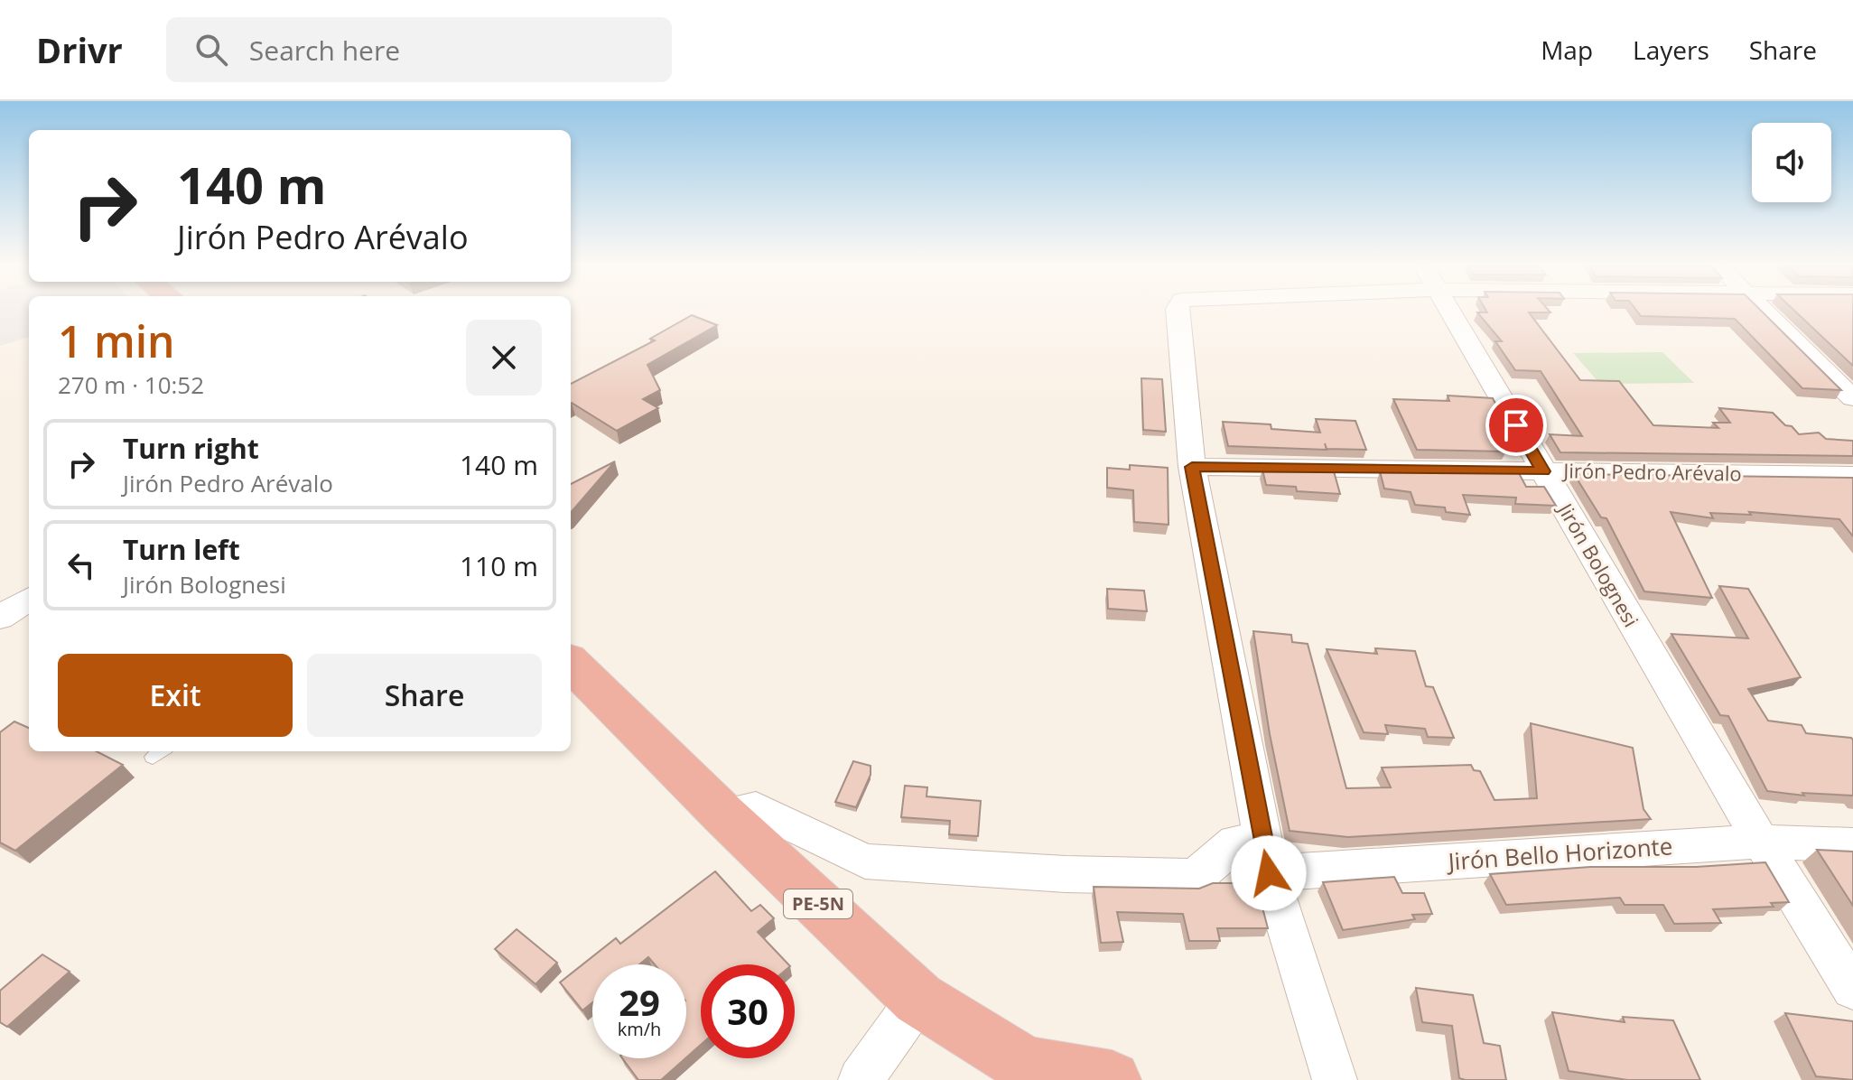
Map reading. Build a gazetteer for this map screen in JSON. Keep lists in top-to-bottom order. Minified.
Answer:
{"streets":{"highway":["PE-5N"],"street":["Jirón Pedro Arévalo","Jirón Bolognesi","Jirón Bello Horizonte"]},"crossings":[["Jirón Pedro Arévalo","Jirón Bolognesi"],["Jirón Bolognesi","Jirón Bello Horizonte"],["Jirón Bello Horizonte","PE-5N"]],"page":{"header":"Drivr","search":"Search here","nav":["Map","Layers","Share"],"turn":["140 m","Jirón Pedro Arévalo"],"heading":["1 min","270 m · 10:52"],"list":[{"name":"Turn right","note":"Jirón Pedro Arévalo","value":"140 m"},{"name":"Turn left","note":"Jirón Bolognesi","value":"110 m"}],"buttons":["Exit","Share"],"speed":"29 km/h","limit":"30"}}
